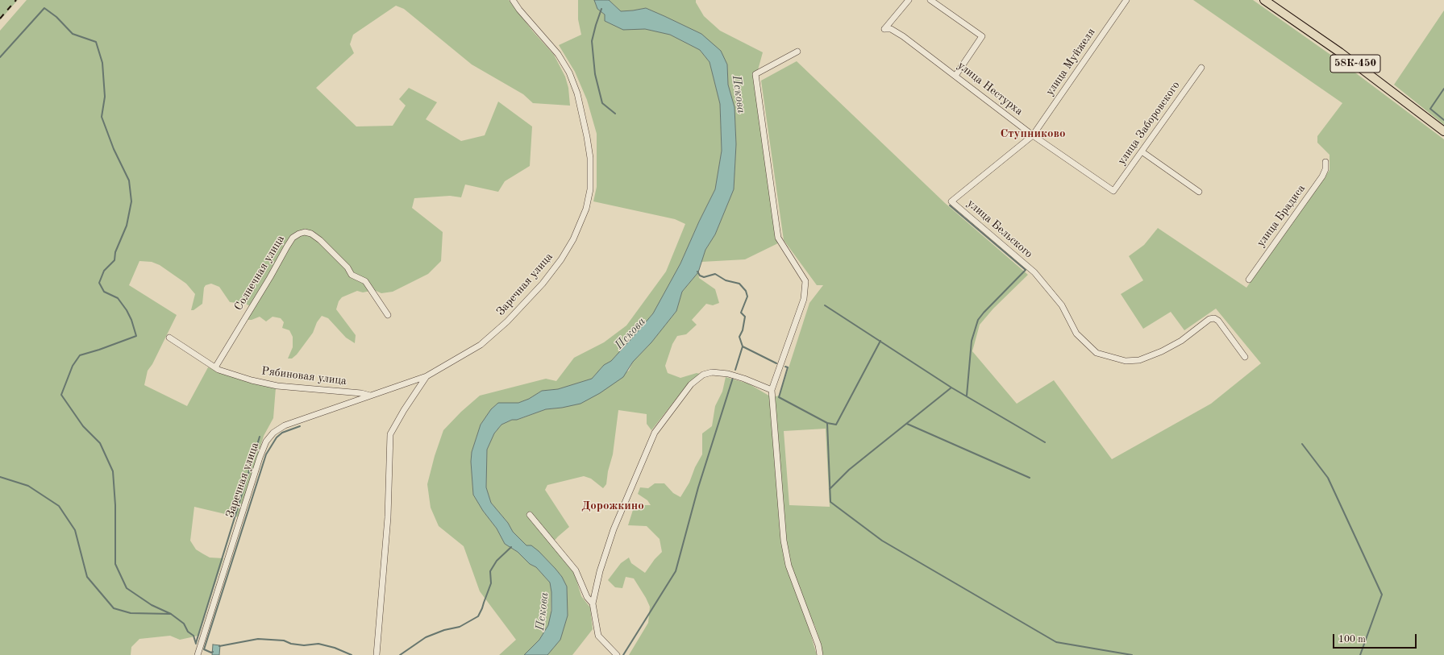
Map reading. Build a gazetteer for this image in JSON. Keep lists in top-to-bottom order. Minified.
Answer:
{"streets":{"highway":["58К-450"],"street":["улица Муйжеля","улица Нестурха","улица Заборовского","улица Брадиса","улица Бельского","Солнечная улица","Заречная улица","Рябиновая улица"]},"crossings":[["улица Муйжеля","улица Нестурха"],["улица Муйжеля","улица Бельского"],["улица Нестурха","улица Заборовского"],["улица Нестурха","улица Бельского"],["Солнечная улица","Рябиновая улица"],["Заречная улица","Рябиновая улица"]],"districts":["Ступниково","Дорожкино"],"water":["Пскова"],"scale_bar":"100 m"}
